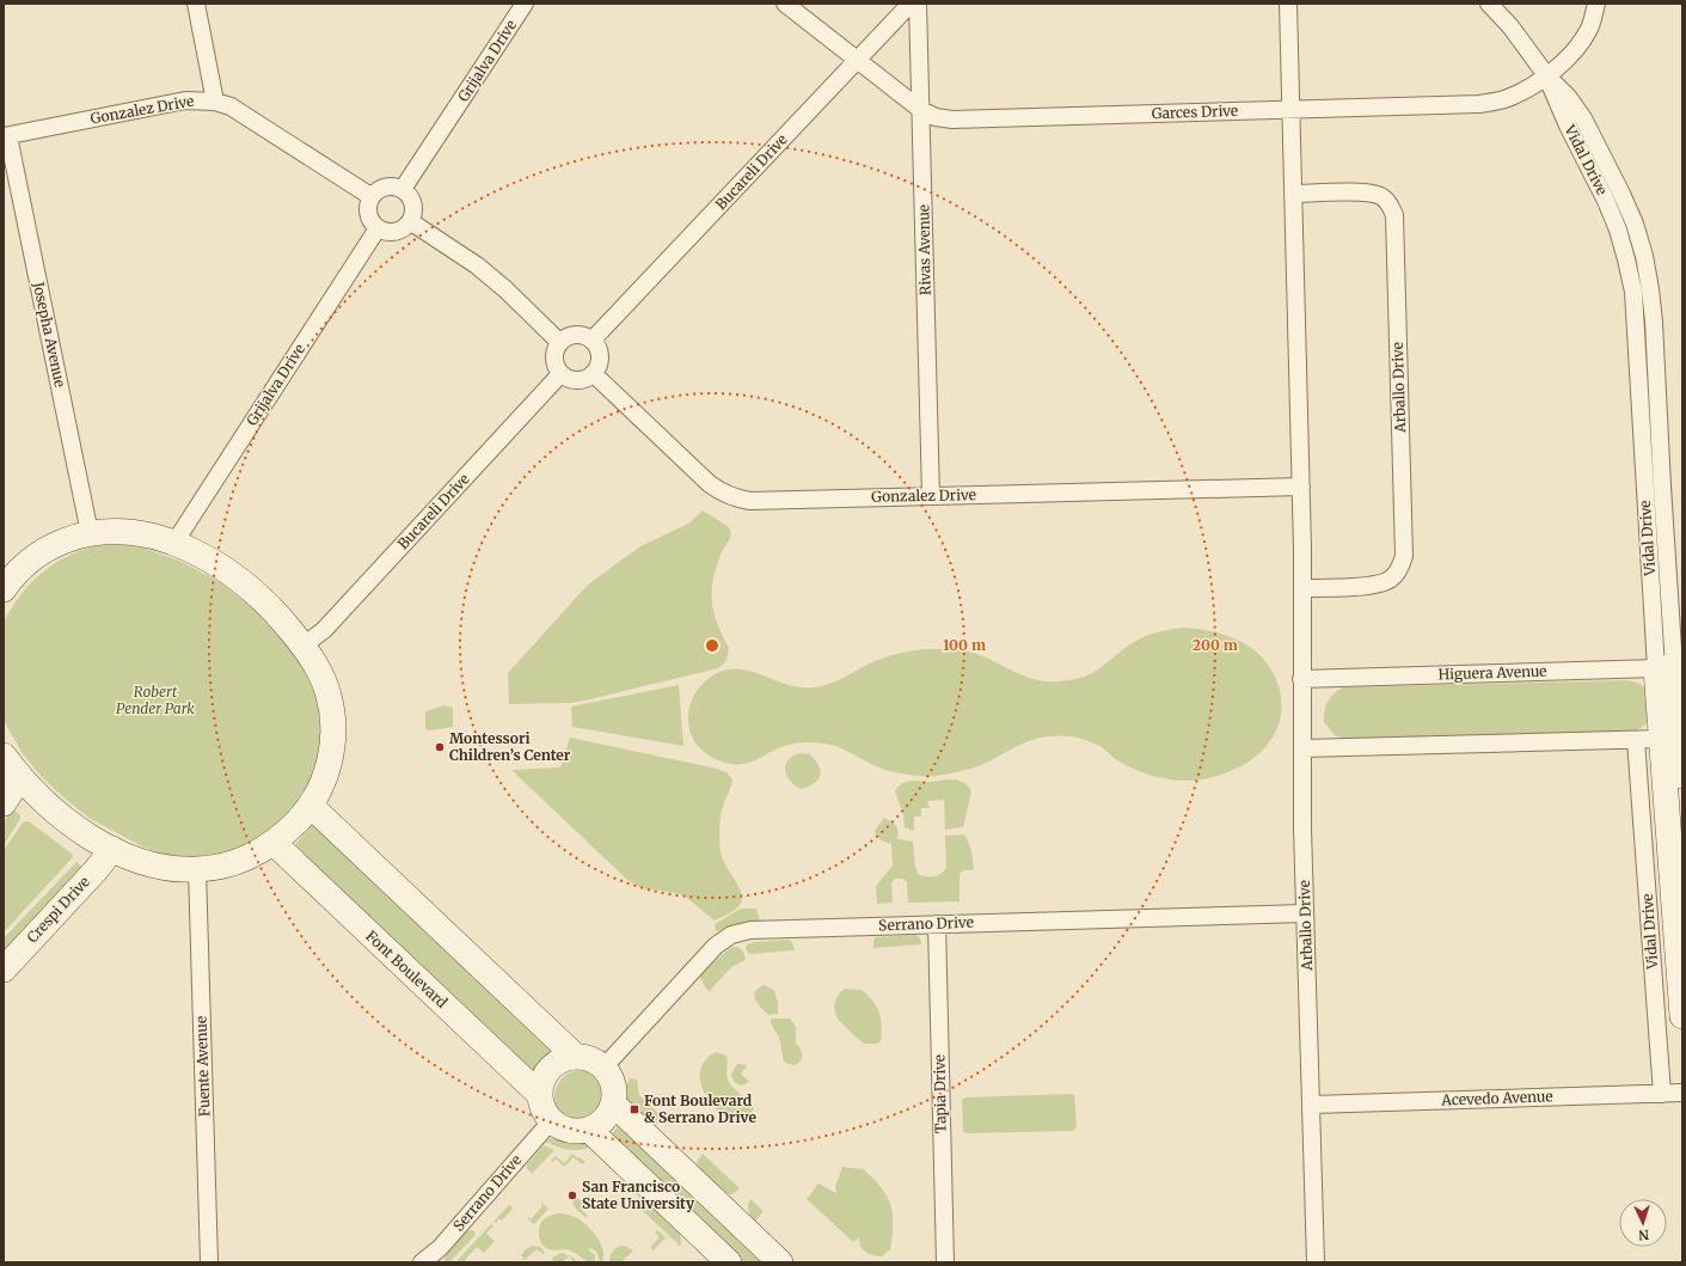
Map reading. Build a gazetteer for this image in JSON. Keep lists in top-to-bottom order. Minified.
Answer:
{"streets":{"street":["Grijalva Drive","Gonzalez Drive","Garces Drive","Vidal Drive","Bucareli Drive","Rivas Avenue","Josepha Avenue","Arballo Drive","Higuera Avenue","Crespi Drive","Serrano Drive","Font Boulevard","Fuente Avenue","Tapia Drive","Acevedo Avenue"]},"crossings":[["Grijalva Drive","Gonzalez Drive"],["Gonzalez Drive","Bucareli Drive"],["Gonzalez Drive","Rivas Avenue"],["Gonzalez Drive","Josepha Avenue"],["Gonzalez Drive","Arballo Drive"],["Garces Drive","Vidal Drive"],["Garces Drive","Bucareli Drive"],["Garces Drive","Rivas Avenue"],["Garces Drive","Arballo Drive"],["Vidal Drive","Higuera Avenue"],["Vidal Drive","Acevedo Avenue"],["Arballo Drive","Higuera Avenue"],["Arballo Drive","Serrano Drive"],["Arballo Drive","Acevedo Avenue"],["Serrano Drive","Font Boulevard"],["Serrano Drive","Tapia Drive"]],"parks":["Robert Pender Park"],"places":{"other":["Montessori Children’s Center","San Francisco State University"],"transit":["Font Boulevard & Serrano Drive"]},"north":"bottom","rings":["100 m","200 m"]}
